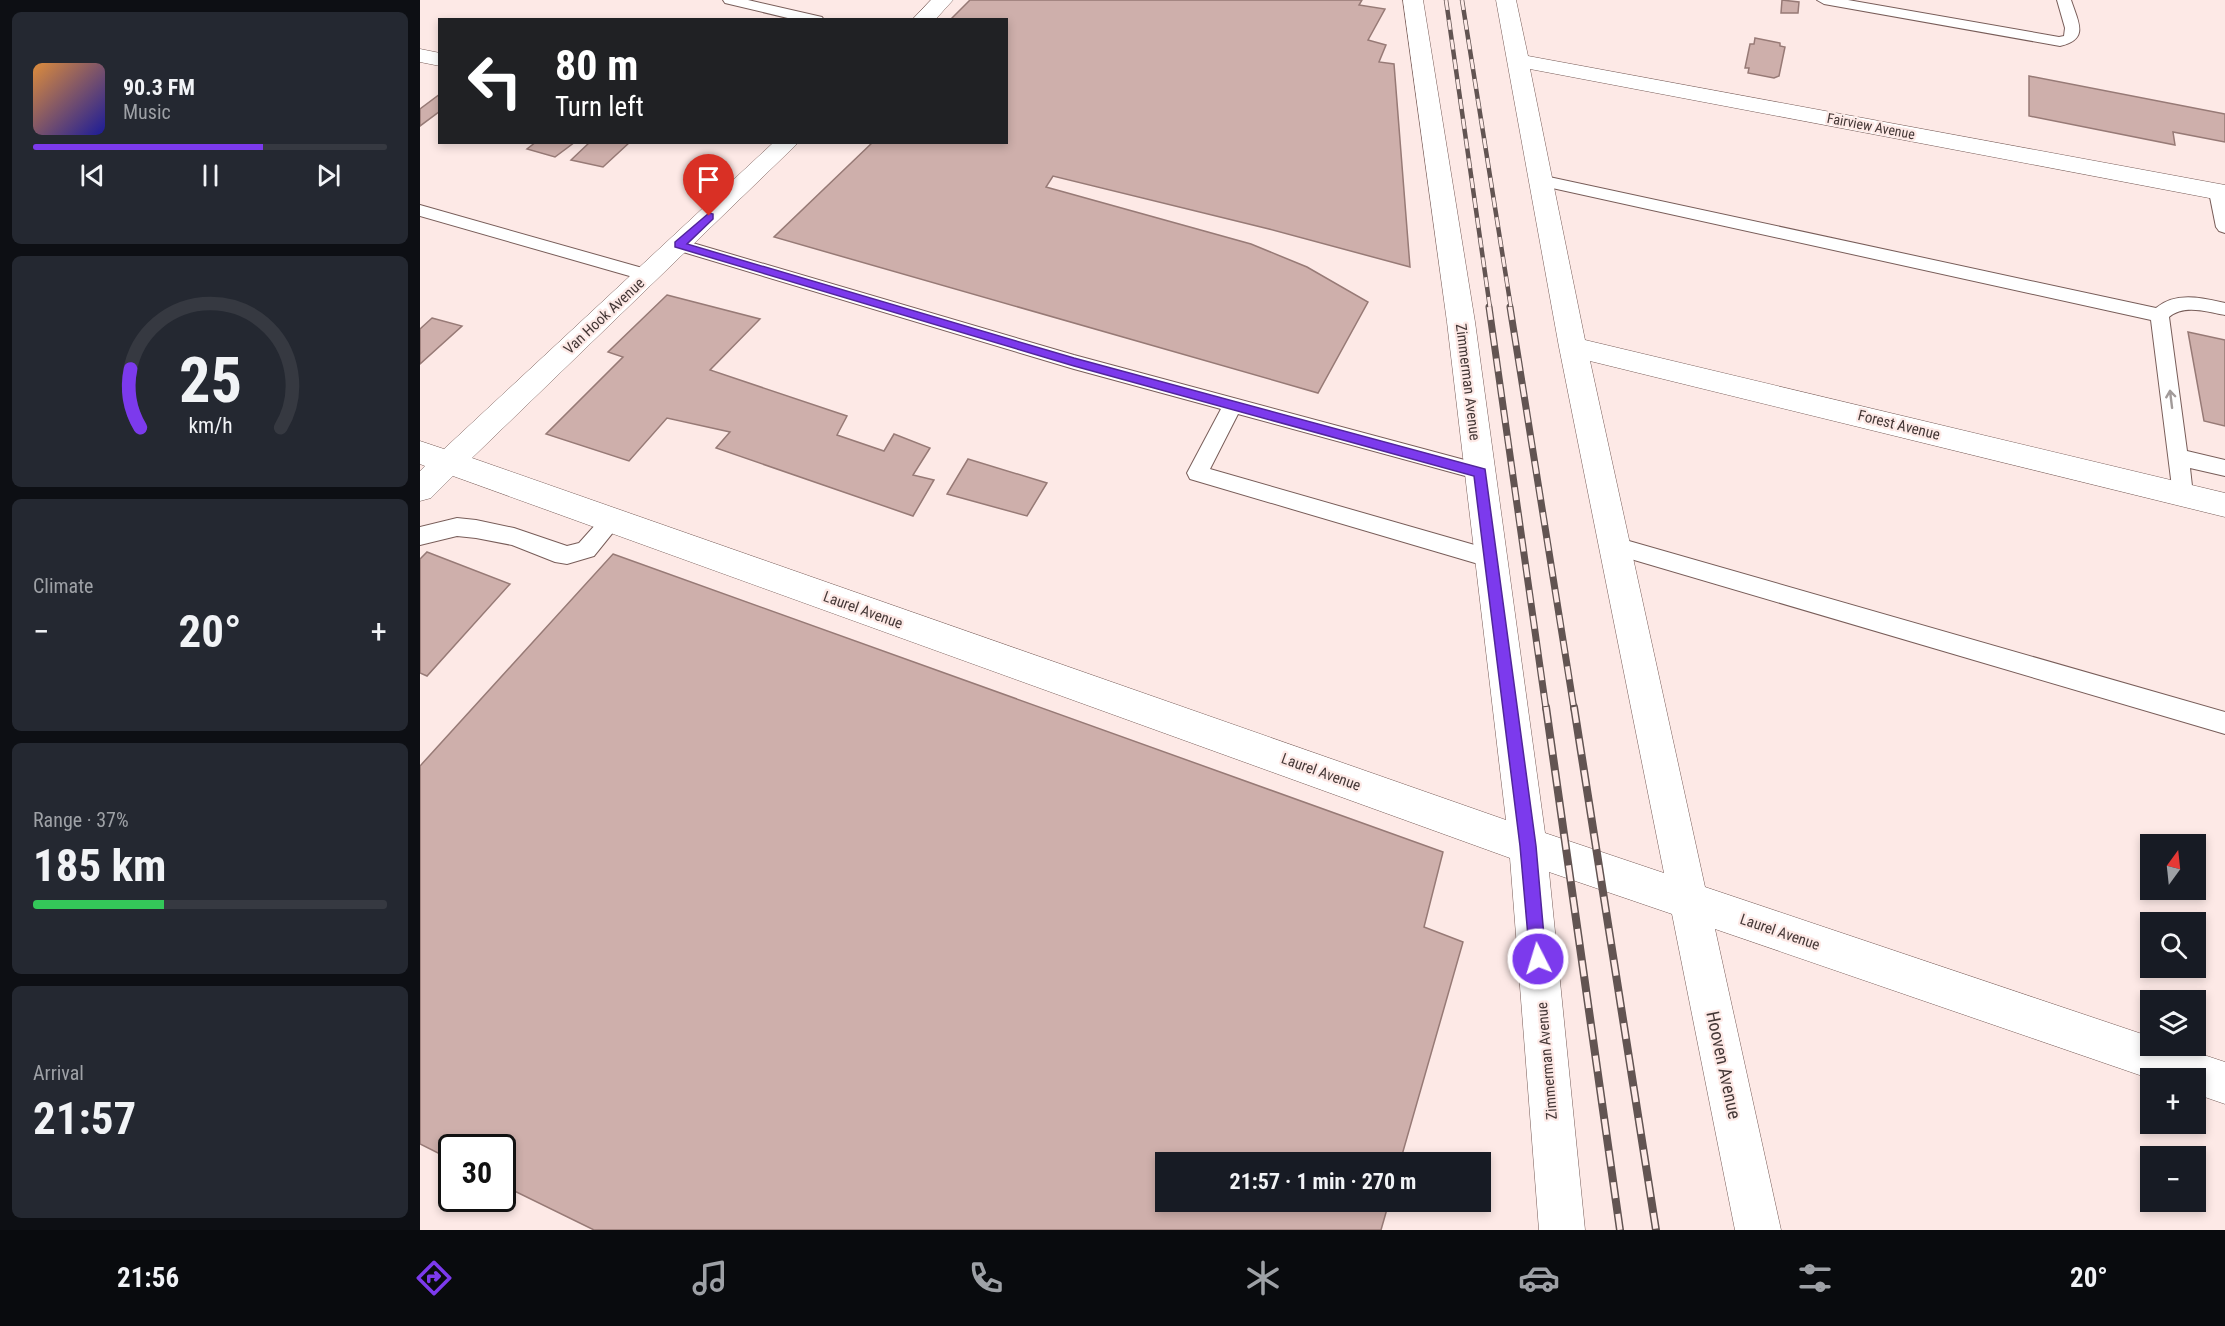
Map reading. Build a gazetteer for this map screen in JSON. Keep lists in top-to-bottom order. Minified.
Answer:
{"streets":{"street":["Fairview Avenue","Van Hook Avenue","Zimmerman Avenue","Forest Avenue","Laurel Avenue","Hooven Avenue"]},"crossings":[["Van Hook Avenue","Laurel Avenue"],["Zimmerman Avenue","Laurel Avenue"],["Laurel Avenue","Hooven Avenue"]],"north":"top","page":{"turn":["80 m","Turn left"],"song":["90.3 FM","Music"],"tile":["Climate",["Range · 37%","185 km"],["Arrival","21:57"]],"heat":["−","20°","+"],"map_buttons":["+","−"],"limit":"30","trip":"21:57 · 1 min · 270 m","tabs":["21:56","20°"],"gauge":["25","km/h"]}}
